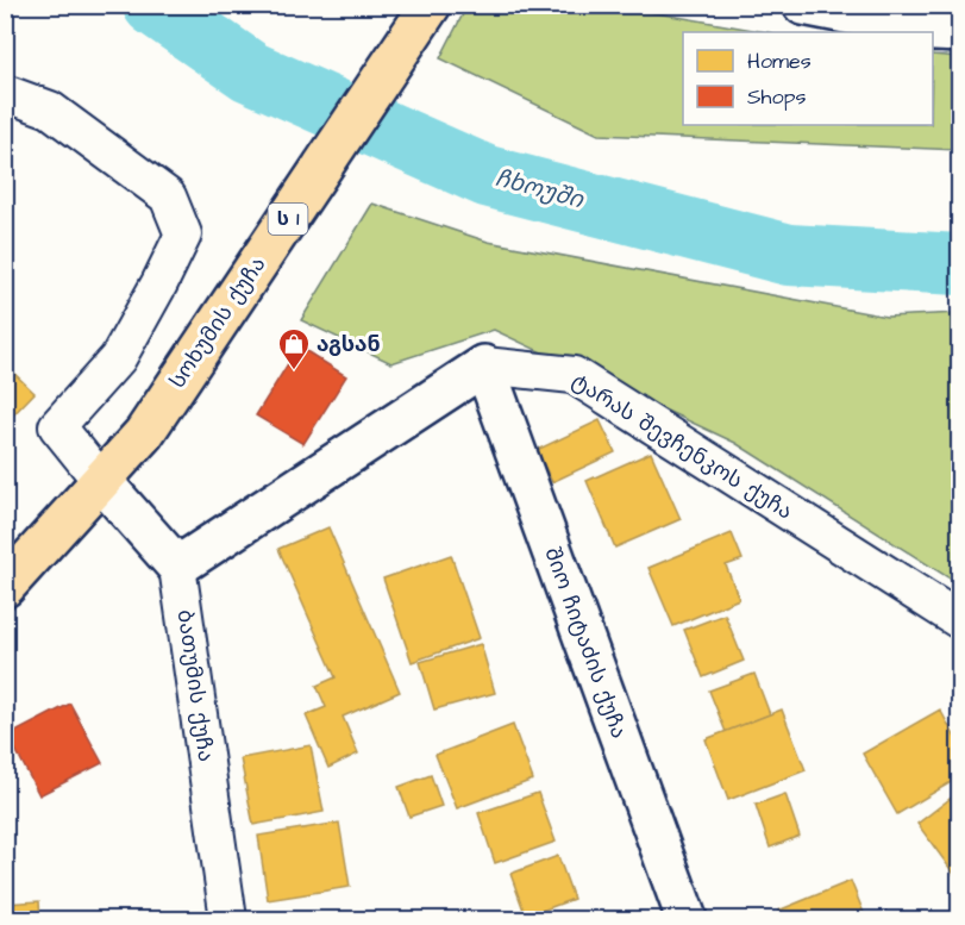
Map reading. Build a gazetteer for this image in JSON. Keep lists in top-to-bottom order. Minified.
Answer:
{"streets":{"highway":["ს 1","სოხუმის ქუჩა"],"street":["ტარას შევჩენკოს ქუჩა","შიო ჩიტაძის ქუჩა","ბათუმის ქუჩა"]},"crossings":[["ტარას შევჩენკოს ქუჩა","შიო ჩიტაძის ქუჩა"]],"water":["ჩხოუში"],"places":{"shop":["აგსან"]},"legend":["Homes","Shops"]}
